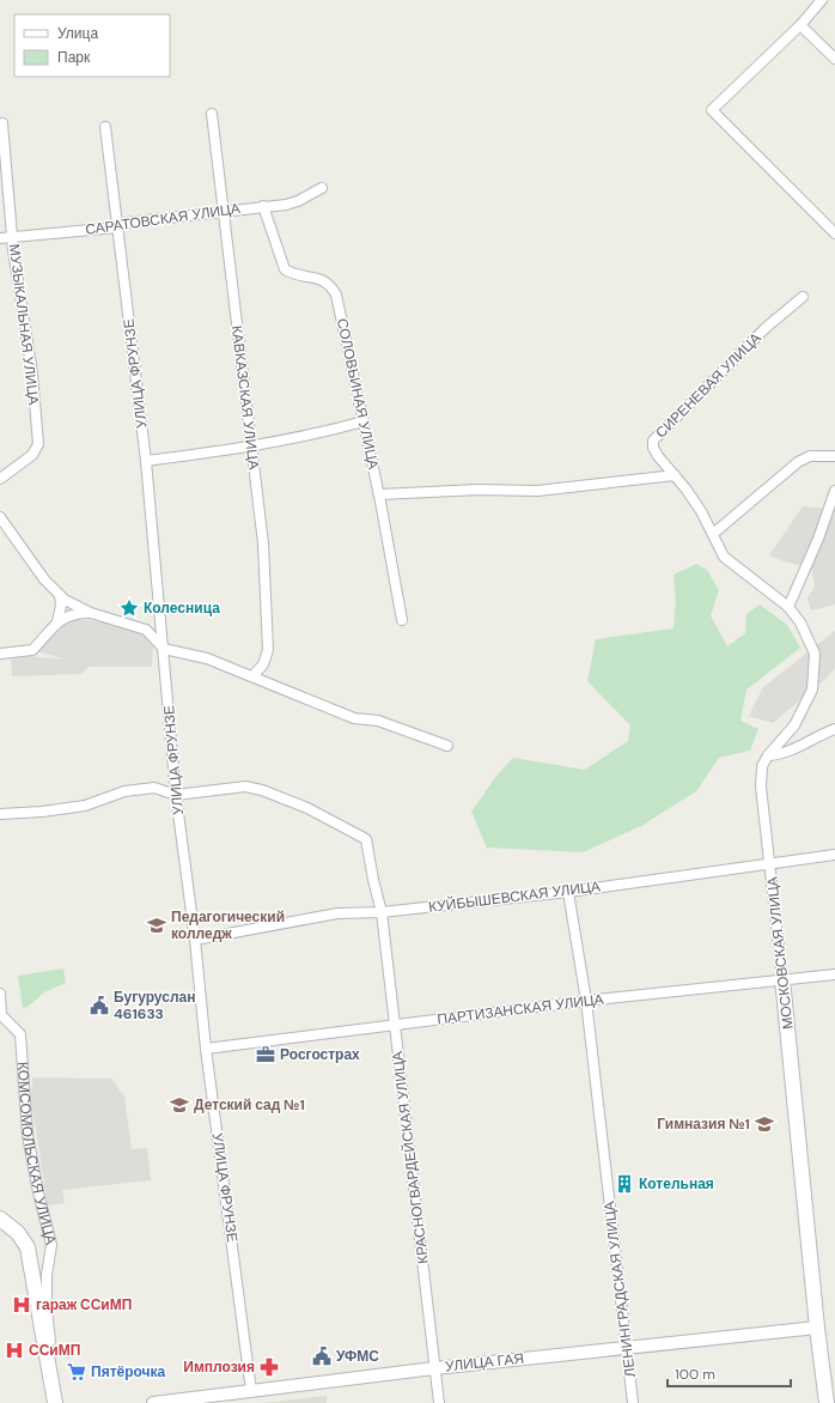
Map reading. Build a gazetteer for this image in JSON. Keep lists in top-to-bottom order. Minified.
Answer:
{"streets":{"main road":["МОСКОВСКАЯ УЛИЦА","КОМСОМОЛЬСКАЯ УЛИЦА"],"street":["САРАТОВСКАЯ УЛИЦА","МУЗЫКАЛЬНАЯ УЛИЦА","УЛИЦА ФРУНЗЕ","СИРЕНЕВАЯ УЛИЦА","СОЛОВЬИНАЯ УЛИЦА","КАВКАЗСКАЯ УЛИЦА","КУЙБЫШЕВСКАЯ УЛИЦА","ПАРТИЗАНСКАЯ УЛИЦА","КРАСНОГВАРДЕЙСКАЯ УЛИЦА","ЛЕНИНГРАДСКАЯ УЛИЦА","УЛИЦА ГАЯ"]},"crossings":[["САРАТОВСКАЯ УЛИЦА","МУЗЫКАЛЬНАЯ УЛИЦА"],["САРАТОВСКАЯ УЛИЦА","УЛИЦА ФРУНЗЕ"],["САРАТОВСКАЯ УЛИЦА","СОЛОВЬИНАЯ УЛИЦА"],["САРАТОВСКАЯ УЛИЦА","КАВКАЗСКАЯ УЛИЦА"],["УЛИЦА ФРУНЗЕ","КУЙБЫШЕВСКАЯ УЛИЦА"],["УЛИЦА ФРУНЗЕ","ПАРТИЗАНСКАЯ УЛИЦА"],["УЛИЦА ФРУНЗЕ","КРАСНОГВАРДЕЙСКАЯ УЛИЦА"],["УЛИЦА ФРУНЗЕ","УЛИЦА ГАЯ"],["СИРЕНЕВАЯ УЛИЦА","МОСКОВСКАЯ УЛИЦА"],["КУЙБЫШЕВСКАЯ УЛИЦА","МОСКОВСКАЯ УЛИЦА"],["КУЙБЫШЕВСКАЯ УЛИЦА","КРАСНОГВАРДЕЙСКАЯ УЛИЦА"],["КУЙБЫШЕВСКАЯ УЛИЦА","ЛЕНИНГРАДСКАЯ УЛИЦА"],["МОСКОВСКАЯ УЛИЦА","ПАРТИЗАНСКАЯ УЛИЦА"],["МОСКОВСКАЯ УЛИЦА","УЛИЦА ГАЯ"],["ПАРТИЗАНСКАЯ УЛИЦА","КРАСНОГВАРДЕЙСКАЯ УЛИЦА"],["ПАРТИЗАНСКАЯ УЛИЦА","ЛЕНИНГРАДСКАЯ УЛИЦА"],["КРАСНОГВАРДЕЙСКАЯ УЛИЦА","УЛИЦА ГАЯ"],["ЛЕНИНГРАДСКАЯ УЛИЦА","УЛИЦА ГАЯ"]],"places":{"place":["Колесница"],"school or university":["Педагогический колледж","Детский сад №1","Гимназия №1"],"public building":["Бугуруслан 461633","УФМС"],"office":["Росгострах"],"building":["Котельная"],"hospital":["гараж ССиМП","ССиМП"],"pharmacy":["Имплозия"],"supermarket":["Пятёрочка"]},"legend":["Улица","Парк"],"scale_bar":"100 m"}
